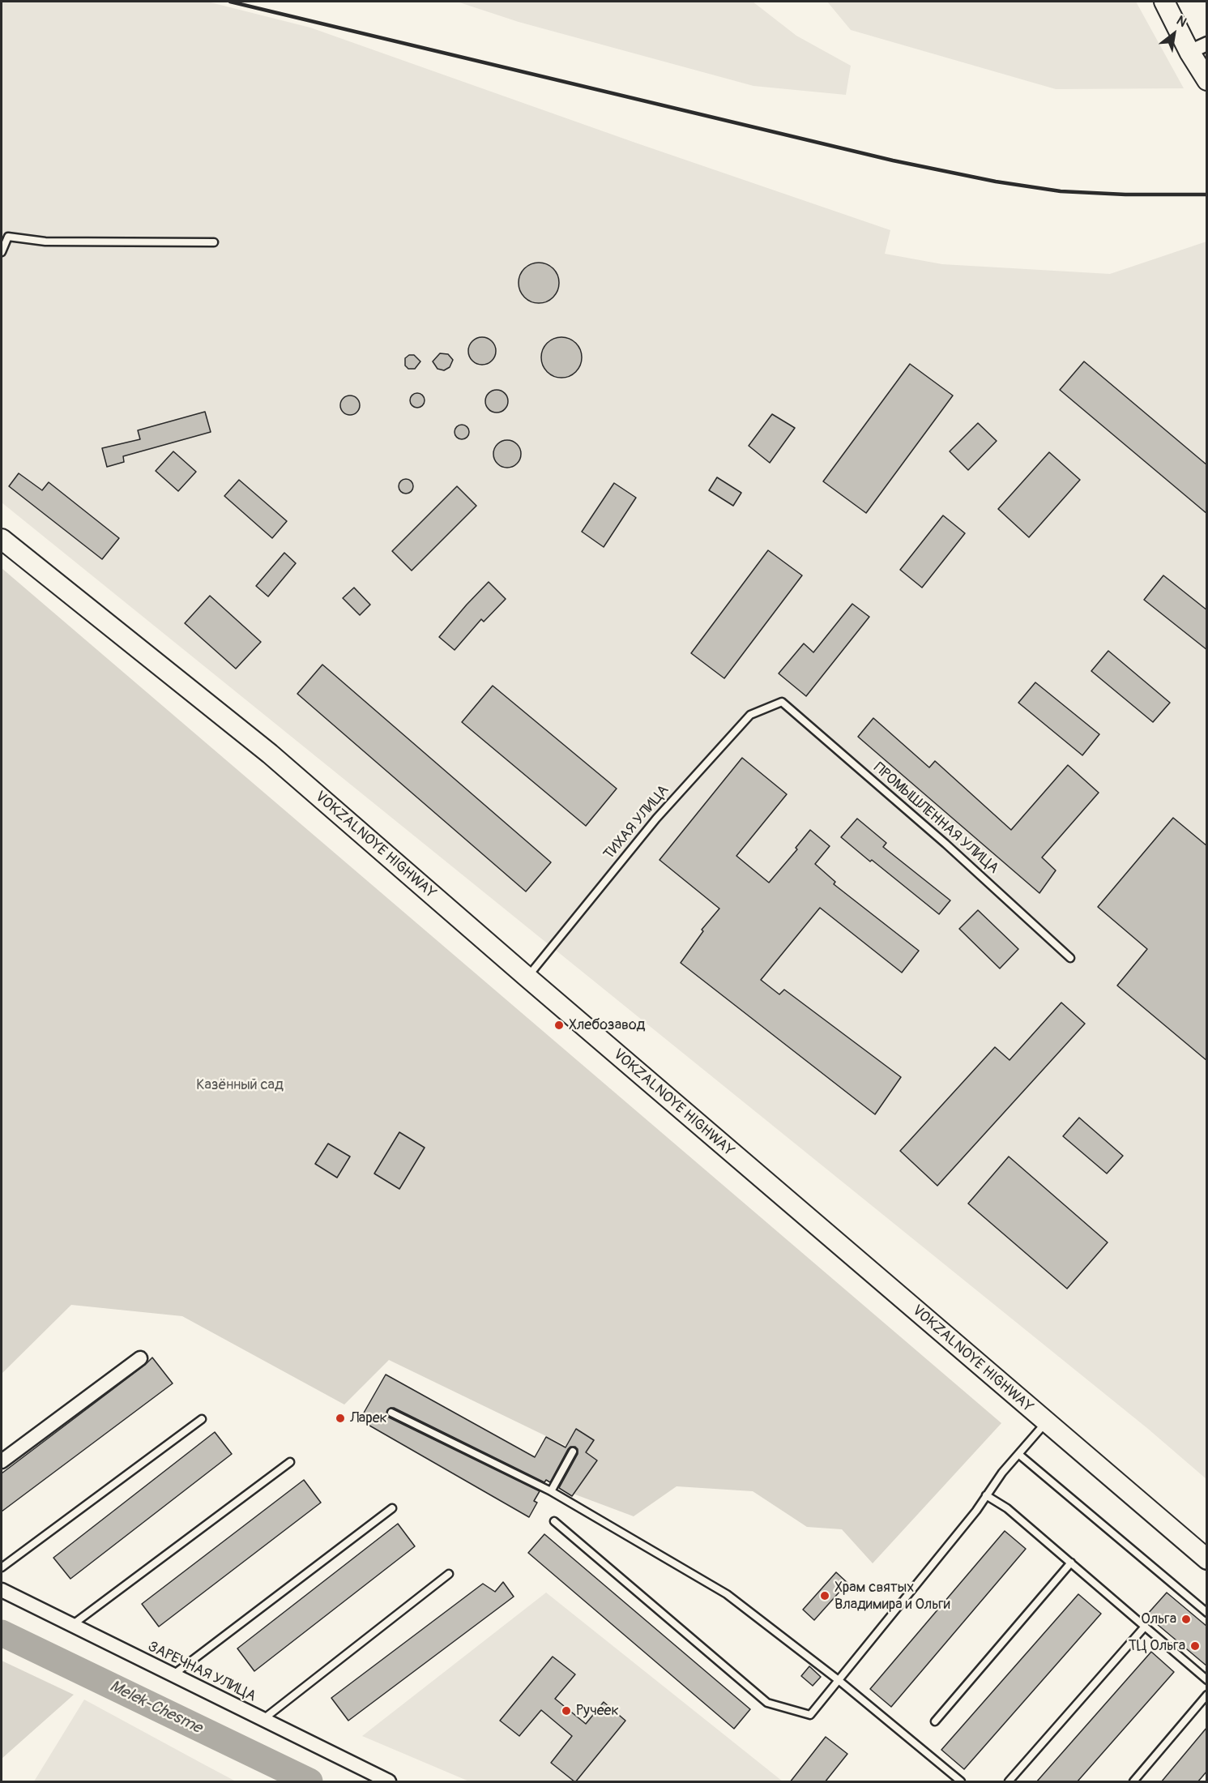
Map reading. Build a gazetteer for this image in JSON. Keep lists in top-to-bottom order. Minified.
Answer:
{"streets":{"main road":["VOKZALNOYE HIGHWAY"],"street":["ЗАРЕЧНАЯ УЛИЦА"],"lane":["ПРОМЫШЛЕННАЯ УЛИЦА","ТИХАЯ УЛИЦА"]},"crossings":[["ПРОМЫШЛЕННАЯ УЛИЦА","ТИХАЯ УЛИЦА"],["ТИХАЯ УЛИЦА","VOKZALNOYE HIGHWAY"]],"water":["Melek-Chesme"],"parks":["Казённый сад"],"places":["Хлебозавод","Ларек","Храм святых Владимира и Ольги","Ольга","ТЦ Ольга","Ручеек"],"north":"top right"}
